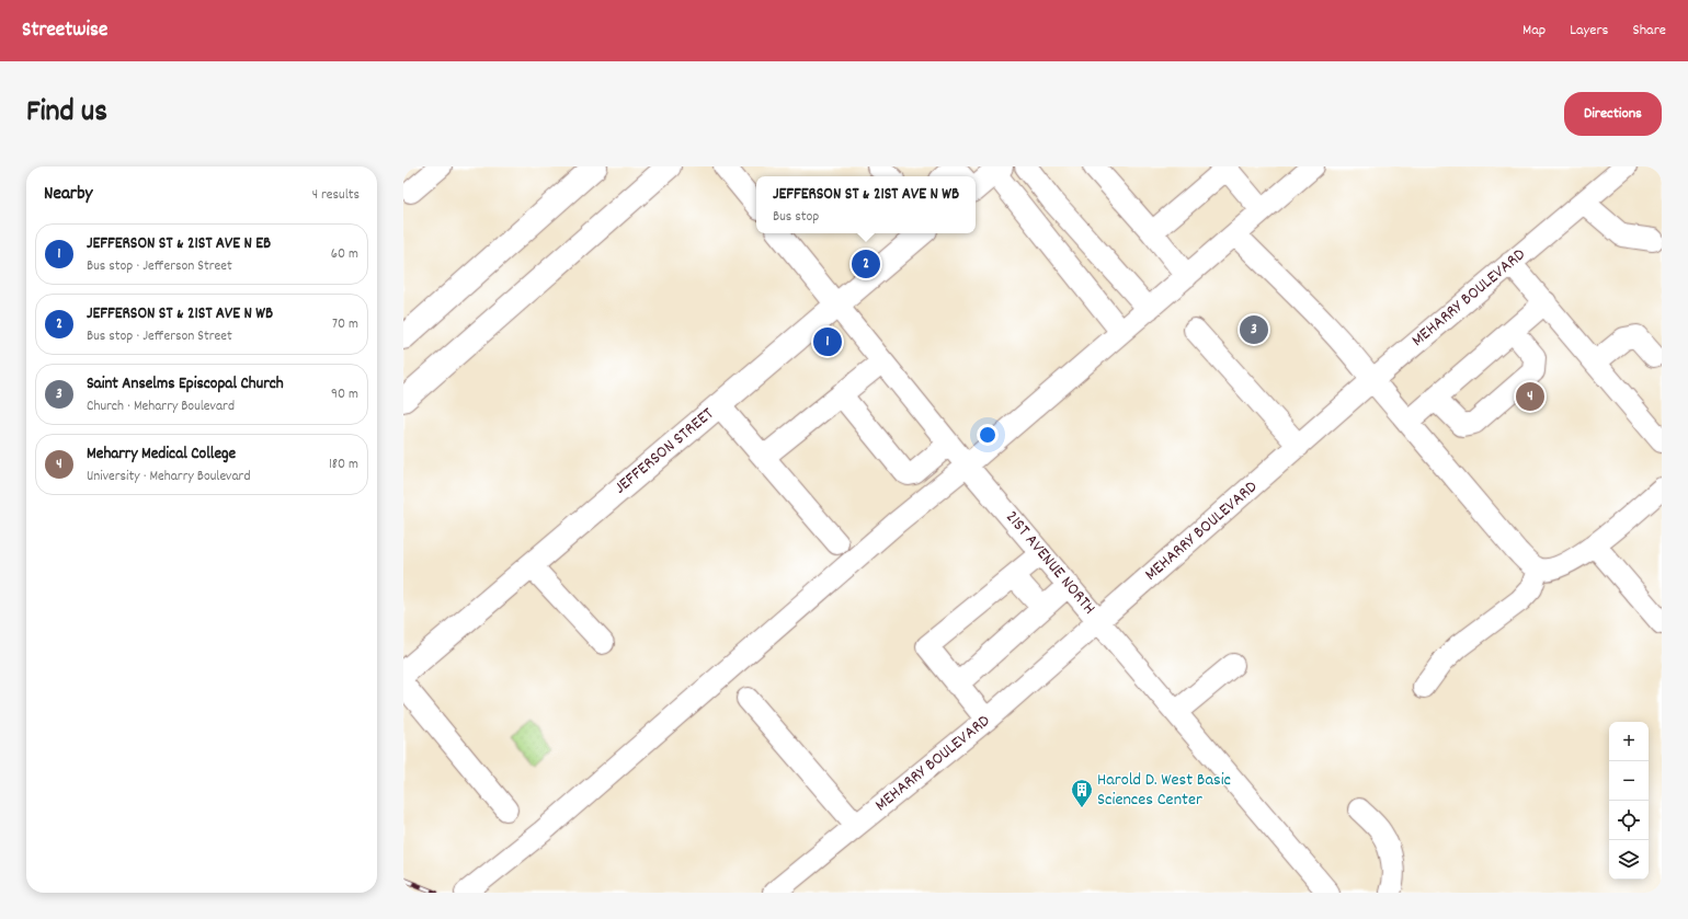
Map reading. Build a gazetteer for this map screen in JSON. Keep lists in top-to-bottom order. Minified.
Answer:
{"streets":{"main road":["JEFFERSON STREET"],"street":["MEHARRY BOULEVARD","21ST AVENUE NORTH"]},"crossings":[["MEHARRY BOULEVARD","21ST AVENUE NORTH"],["JEFFERSON STREET","21ST AVENUE NORTH"]],"places":{"building":["Harold D. West Basic Sciences Center"]},"page":{"header":"Streetwise","nav":["Map","Layers","Share"],"title":"Find us","buttons":"Directions","heading":["Nearby","4 results"],"popup":["JEFFERSON ST & 21ST AVE N WB","Bus stop"],"list":[{"mark":"1","name":"JEFFERSON ST & 21ST AVE N EB","note":"Bus stop · Jefferson Street","value":"60 m"},{"mark":"2","name":"JEFFERSON ST & 21ST AVE N WB","note":"Bus stop · Jefferson Street","value":"70 m"},{"mark":"3","name":"Saint Anselms Episcopal Church","note":"Church · Meharry Boulevard","value":"90 m"},{"mark":"4","name":"Meharry Medical College","note":"University · Meharry Boulevard","value":"180 m"}],"pins":["2","3","1","4"],"map_buttons":["+","−"]}}
